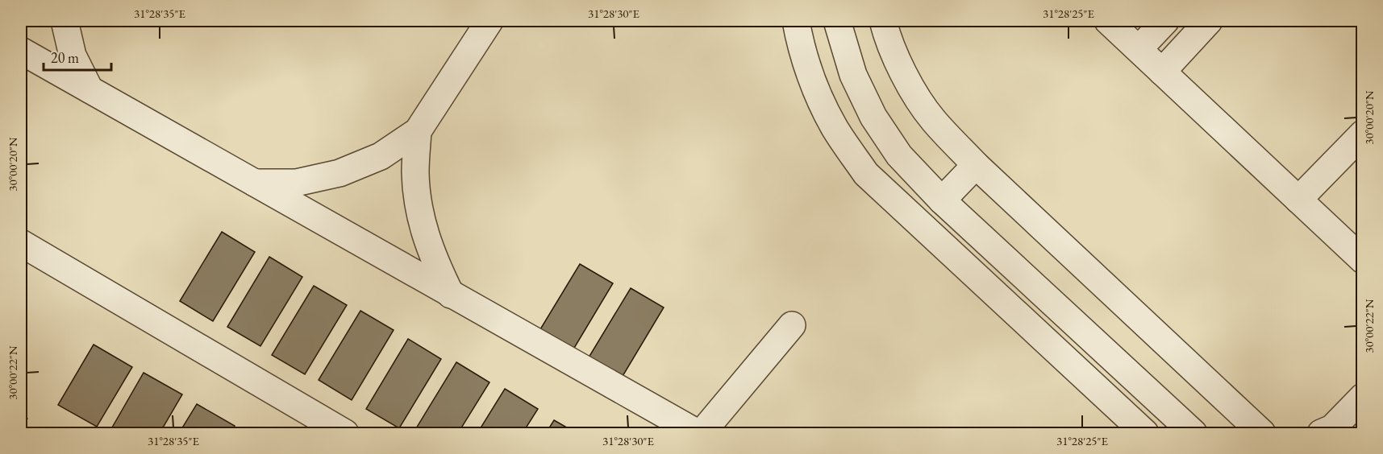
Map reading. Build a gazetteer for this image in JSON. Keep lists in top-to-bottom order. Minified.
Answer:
{"scale_bar":"20 m","coordinates":["31°28'35\"E","31°28'30\"E","31°28'25\"E","30°00'20\"N","30°00'22\"N"]}
